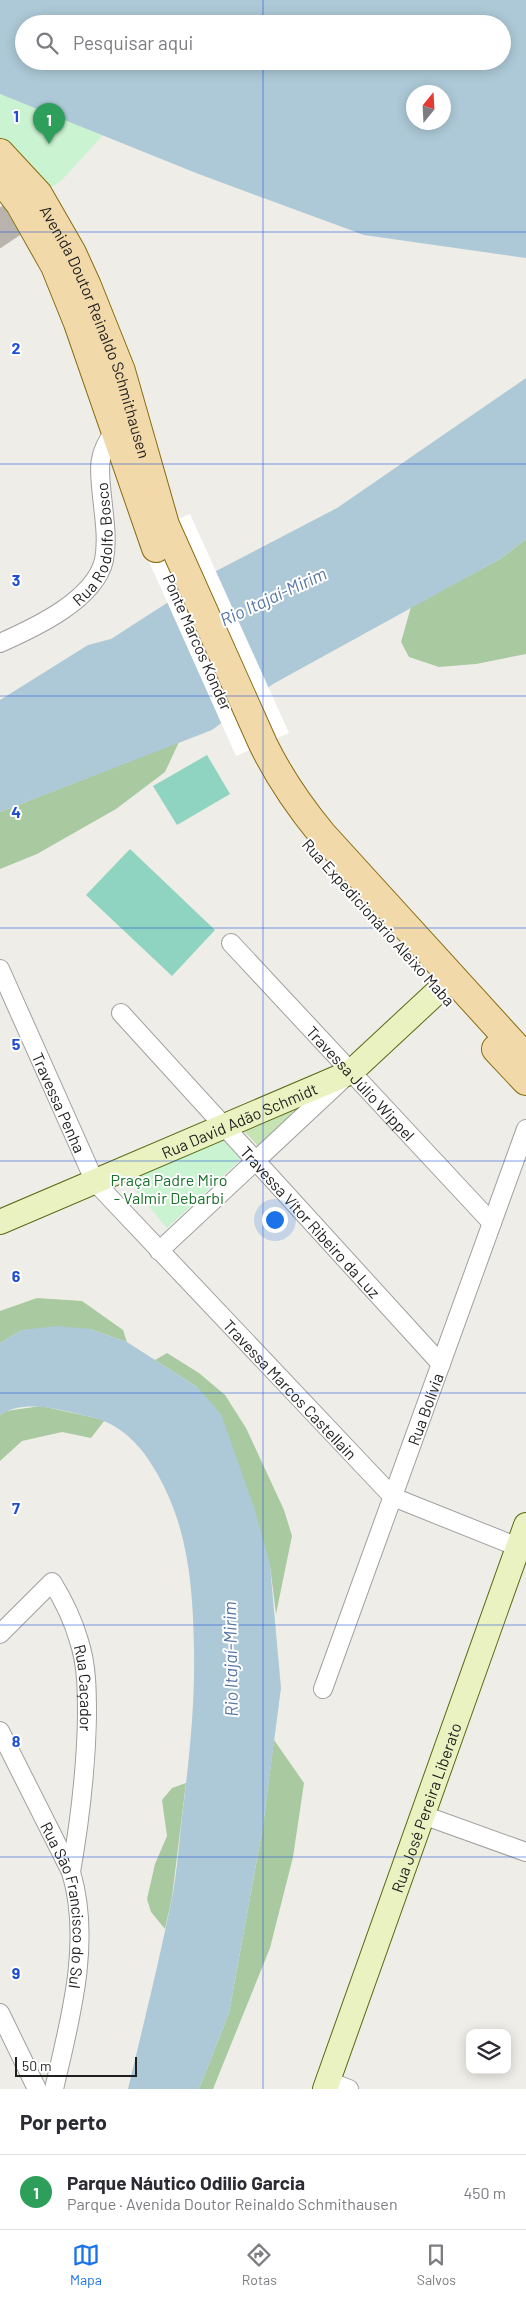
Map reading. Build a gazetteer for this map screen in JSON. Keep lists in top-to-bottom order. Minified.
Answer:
{"streets":{"main road":["Avenida Doutor Reinaldo Schmithausen","Ponte Marcos Konder","Rua Expedicionário Aleixo Maba","Rua David Adão Schmidt","Rua José Pereira Liberato"],"street":["Rua Rodolfo Bosco","Travessa Júlio Wippel","Travessa Penha","Travessa Vítor Ribeiro da Luz","Travessa Marcos Castellain","Rua Bolívia","Rua Caçador","Rua São Francisco do Sul"]},"crossings":[["Avenida Doutor Reinaldo Schmithausen","Rua Rodolfo Bosco"],["Avenida Doutor Reinaldo Schmithausen","Ponte Marcos Konder"],["Ponte Marcos Konder","Rua Expedicionário Aleixo Maba"],["Rua Expedicionário Aleixo Maba","Rua David Adão Schmidt"],["Travessa Júlio Wippel","Rua David Adão Schmidt"],["Travessa Júlio Wippel","Rua Bolívia"],["Travessa Penha","Rua David Adão Schmidt"],["Travessa Penha","Travessa Marcos Castellain"],["Rua David Adão Schmidt","Travessa Vítor Ribeiro da Luz"],["Rua David Adão Schmidt","Travessa Marcos Castellain"],["Travessa Vítor Ribeiro da Luz","Rua Bolívia"],["Travessa Marcos Castellain","Rua Bolívia"],["Travessa Marcos Castellain","Rua José Pereira Liberato"],["Rua Caçador","Rua São Francisco do Sul"]],"water":["Rio Itajaí-Mirim"],"parks":["Praça Padre Miro - Valmir Debarbi"],"scale_bar":"50 m","north":"top","page":{"search":"Pesquisar aqui","pins":"1","scale":"50 m","heading":"Por perto","list":[{"mark":"1","name":"Parque Náutico Odilio Garcia","note":"Parque · Avenida Doutor Reinaldo Schmithausen","value":"450 m"}],"nav":["Mapa","Rotas","Salvos"]},"grid":{"rows":["1","2","3","4","5","6","7","8","9"]}}
